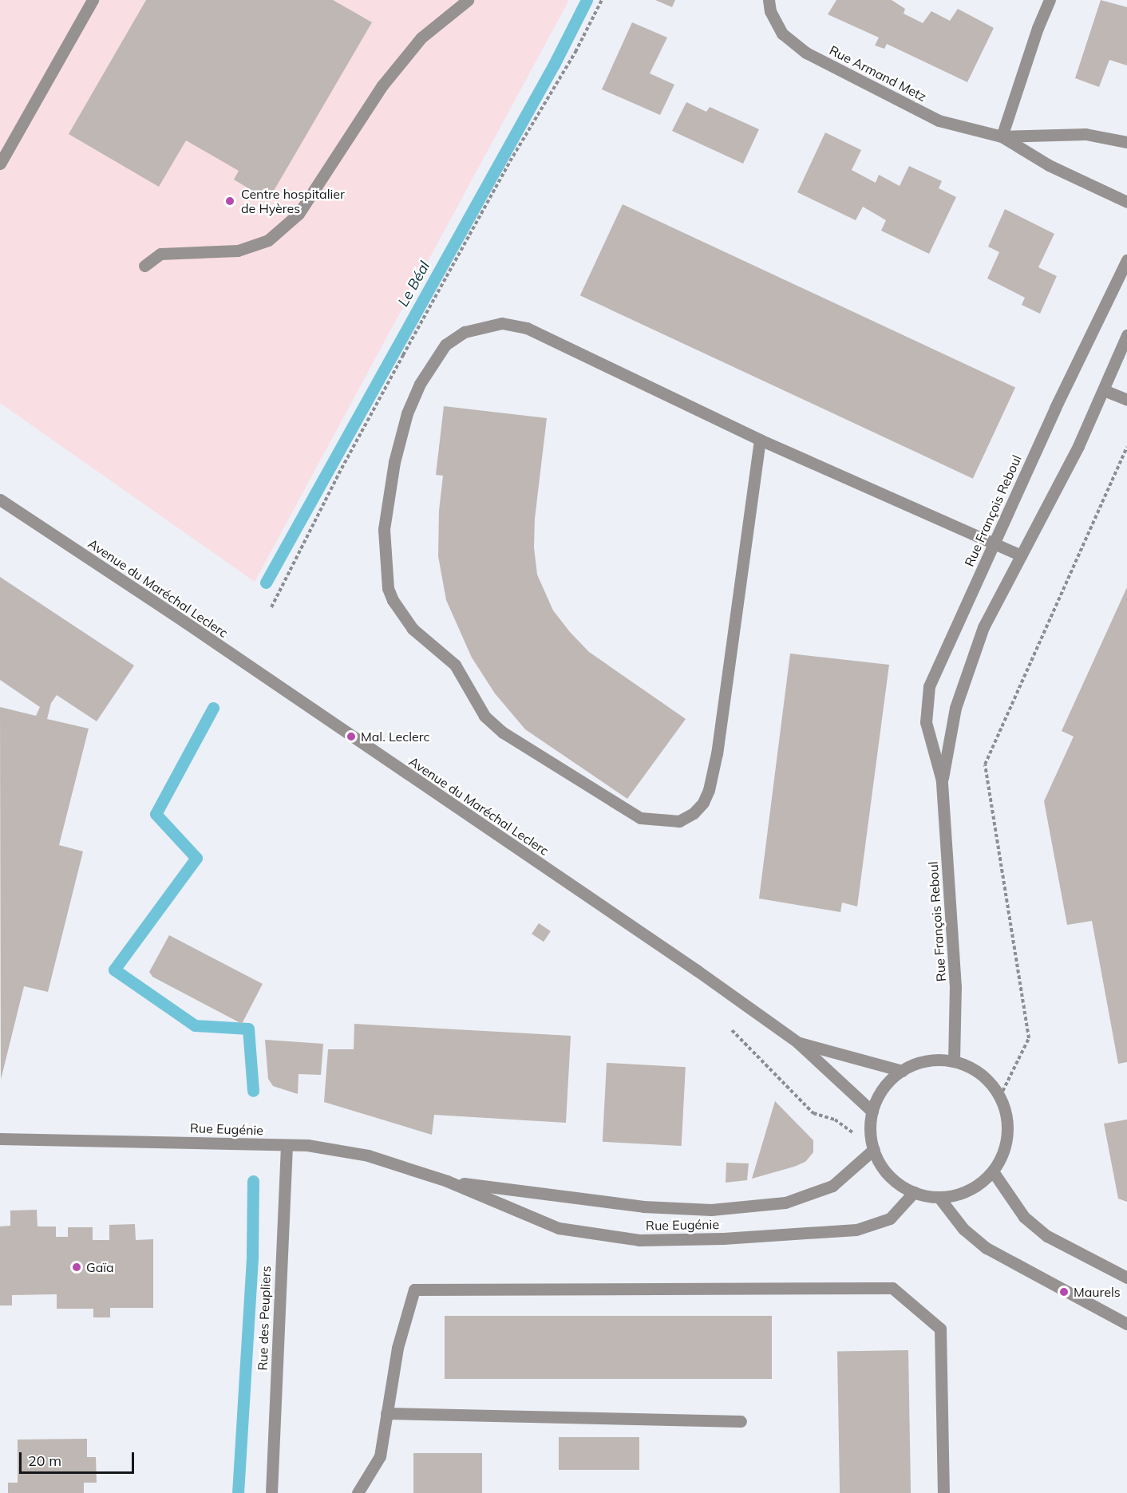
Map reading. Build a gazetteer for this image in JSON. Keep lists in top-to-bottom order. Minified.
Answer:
{"streets":{"street":["Rue Armand Metz","Rue François Reboul","Avenue du Maréchal Leclerc","Rue Eugénie","Rue des Peupliers"]},"crossings":[["Rue François Reboul","Avenue du Maréchal Leclerc"],["Rue François Reboul","Rue Eugénie"],["Avenue du Maréchal Leclerc","Rue Eugénie"],["Rue Eugénie","Rue des Peupliers"]],"water":["Le Béal"],"places":["Centre hospitalier de Hyères","Mal. Leclerc","Gaïa","Maurels"],"scale_bar":"20 m"}
